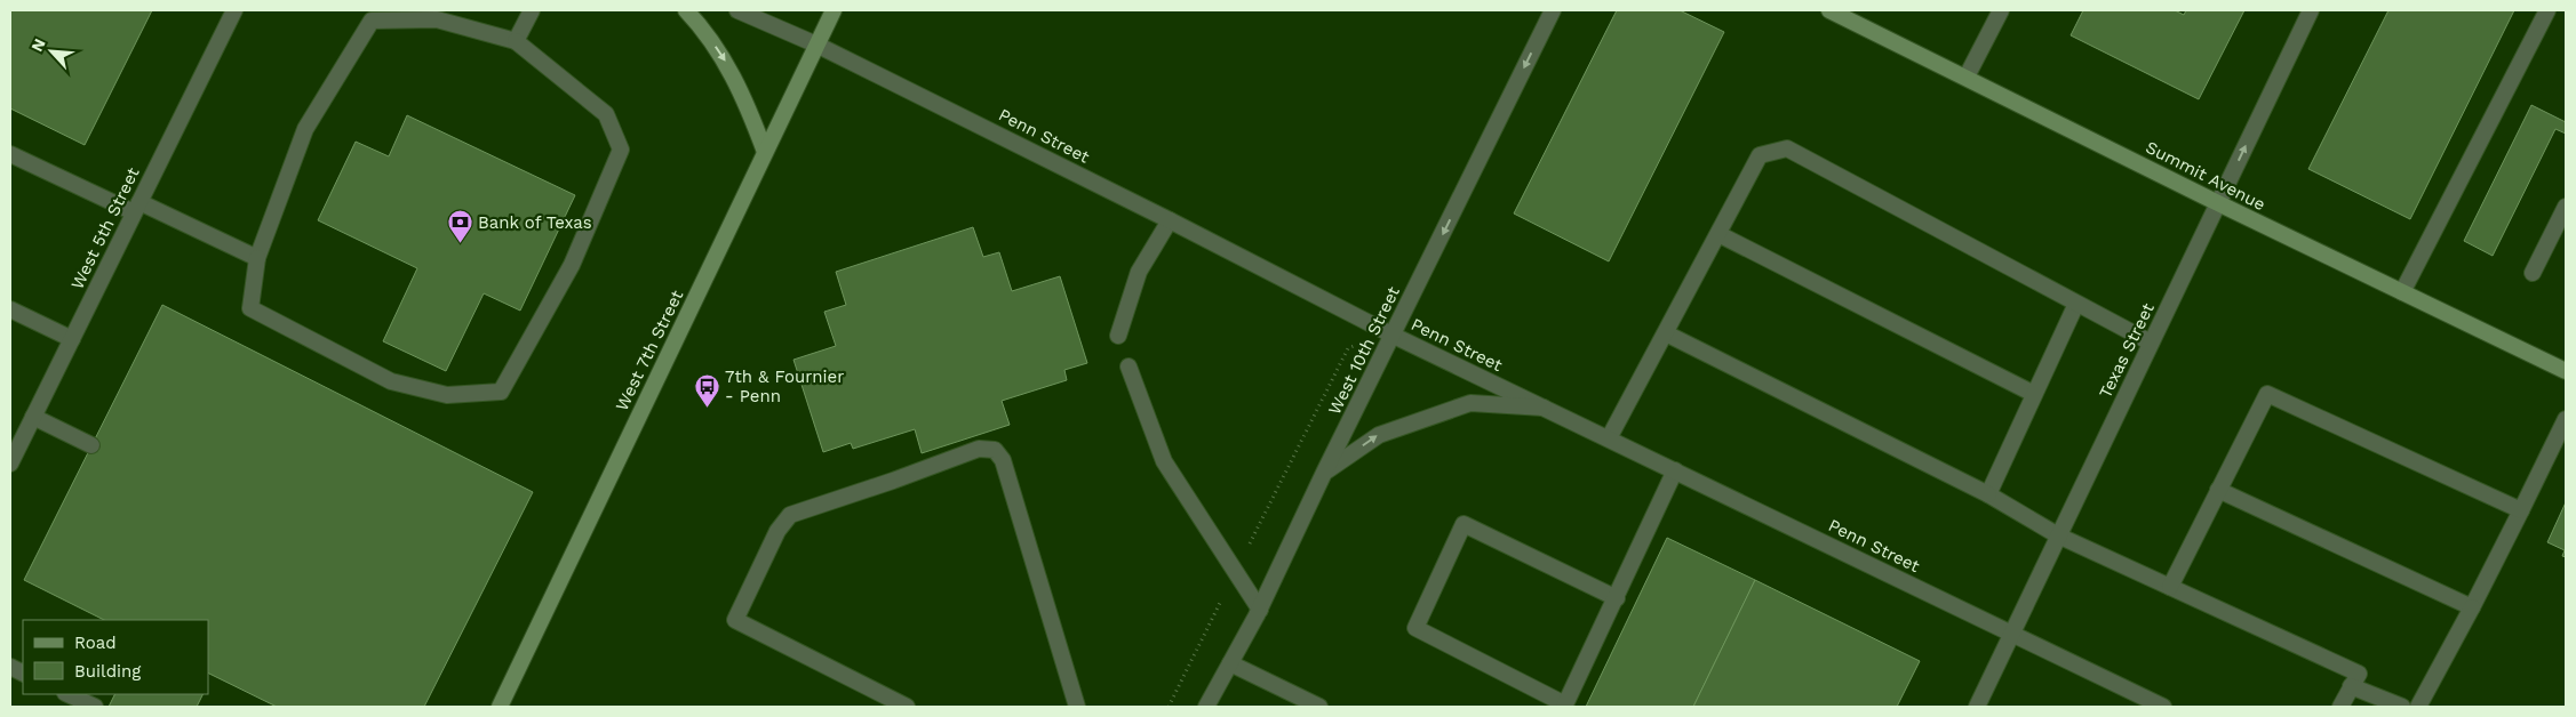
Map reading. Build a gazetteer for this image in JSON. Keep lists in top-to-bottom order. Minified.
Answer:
{"streets":{"main road":["Summit Avenue","West 7th Street"],"street":["Penn Street","West 5th Street","West 10th Street","Texas Street"]},"crossings":[["Penn Street","West 7th Street"],["Penn Street","West 10th Street"],["Penn Street","Texas Street"],["Summit Avenue","Texas Street"]],"one_way":["West 10th Street"],"places":{"bank":["Bank of Texas"],"bus stop":["7th & Fournier - Penn"]},"legend":["Road","Building"],"north":"top left"}
